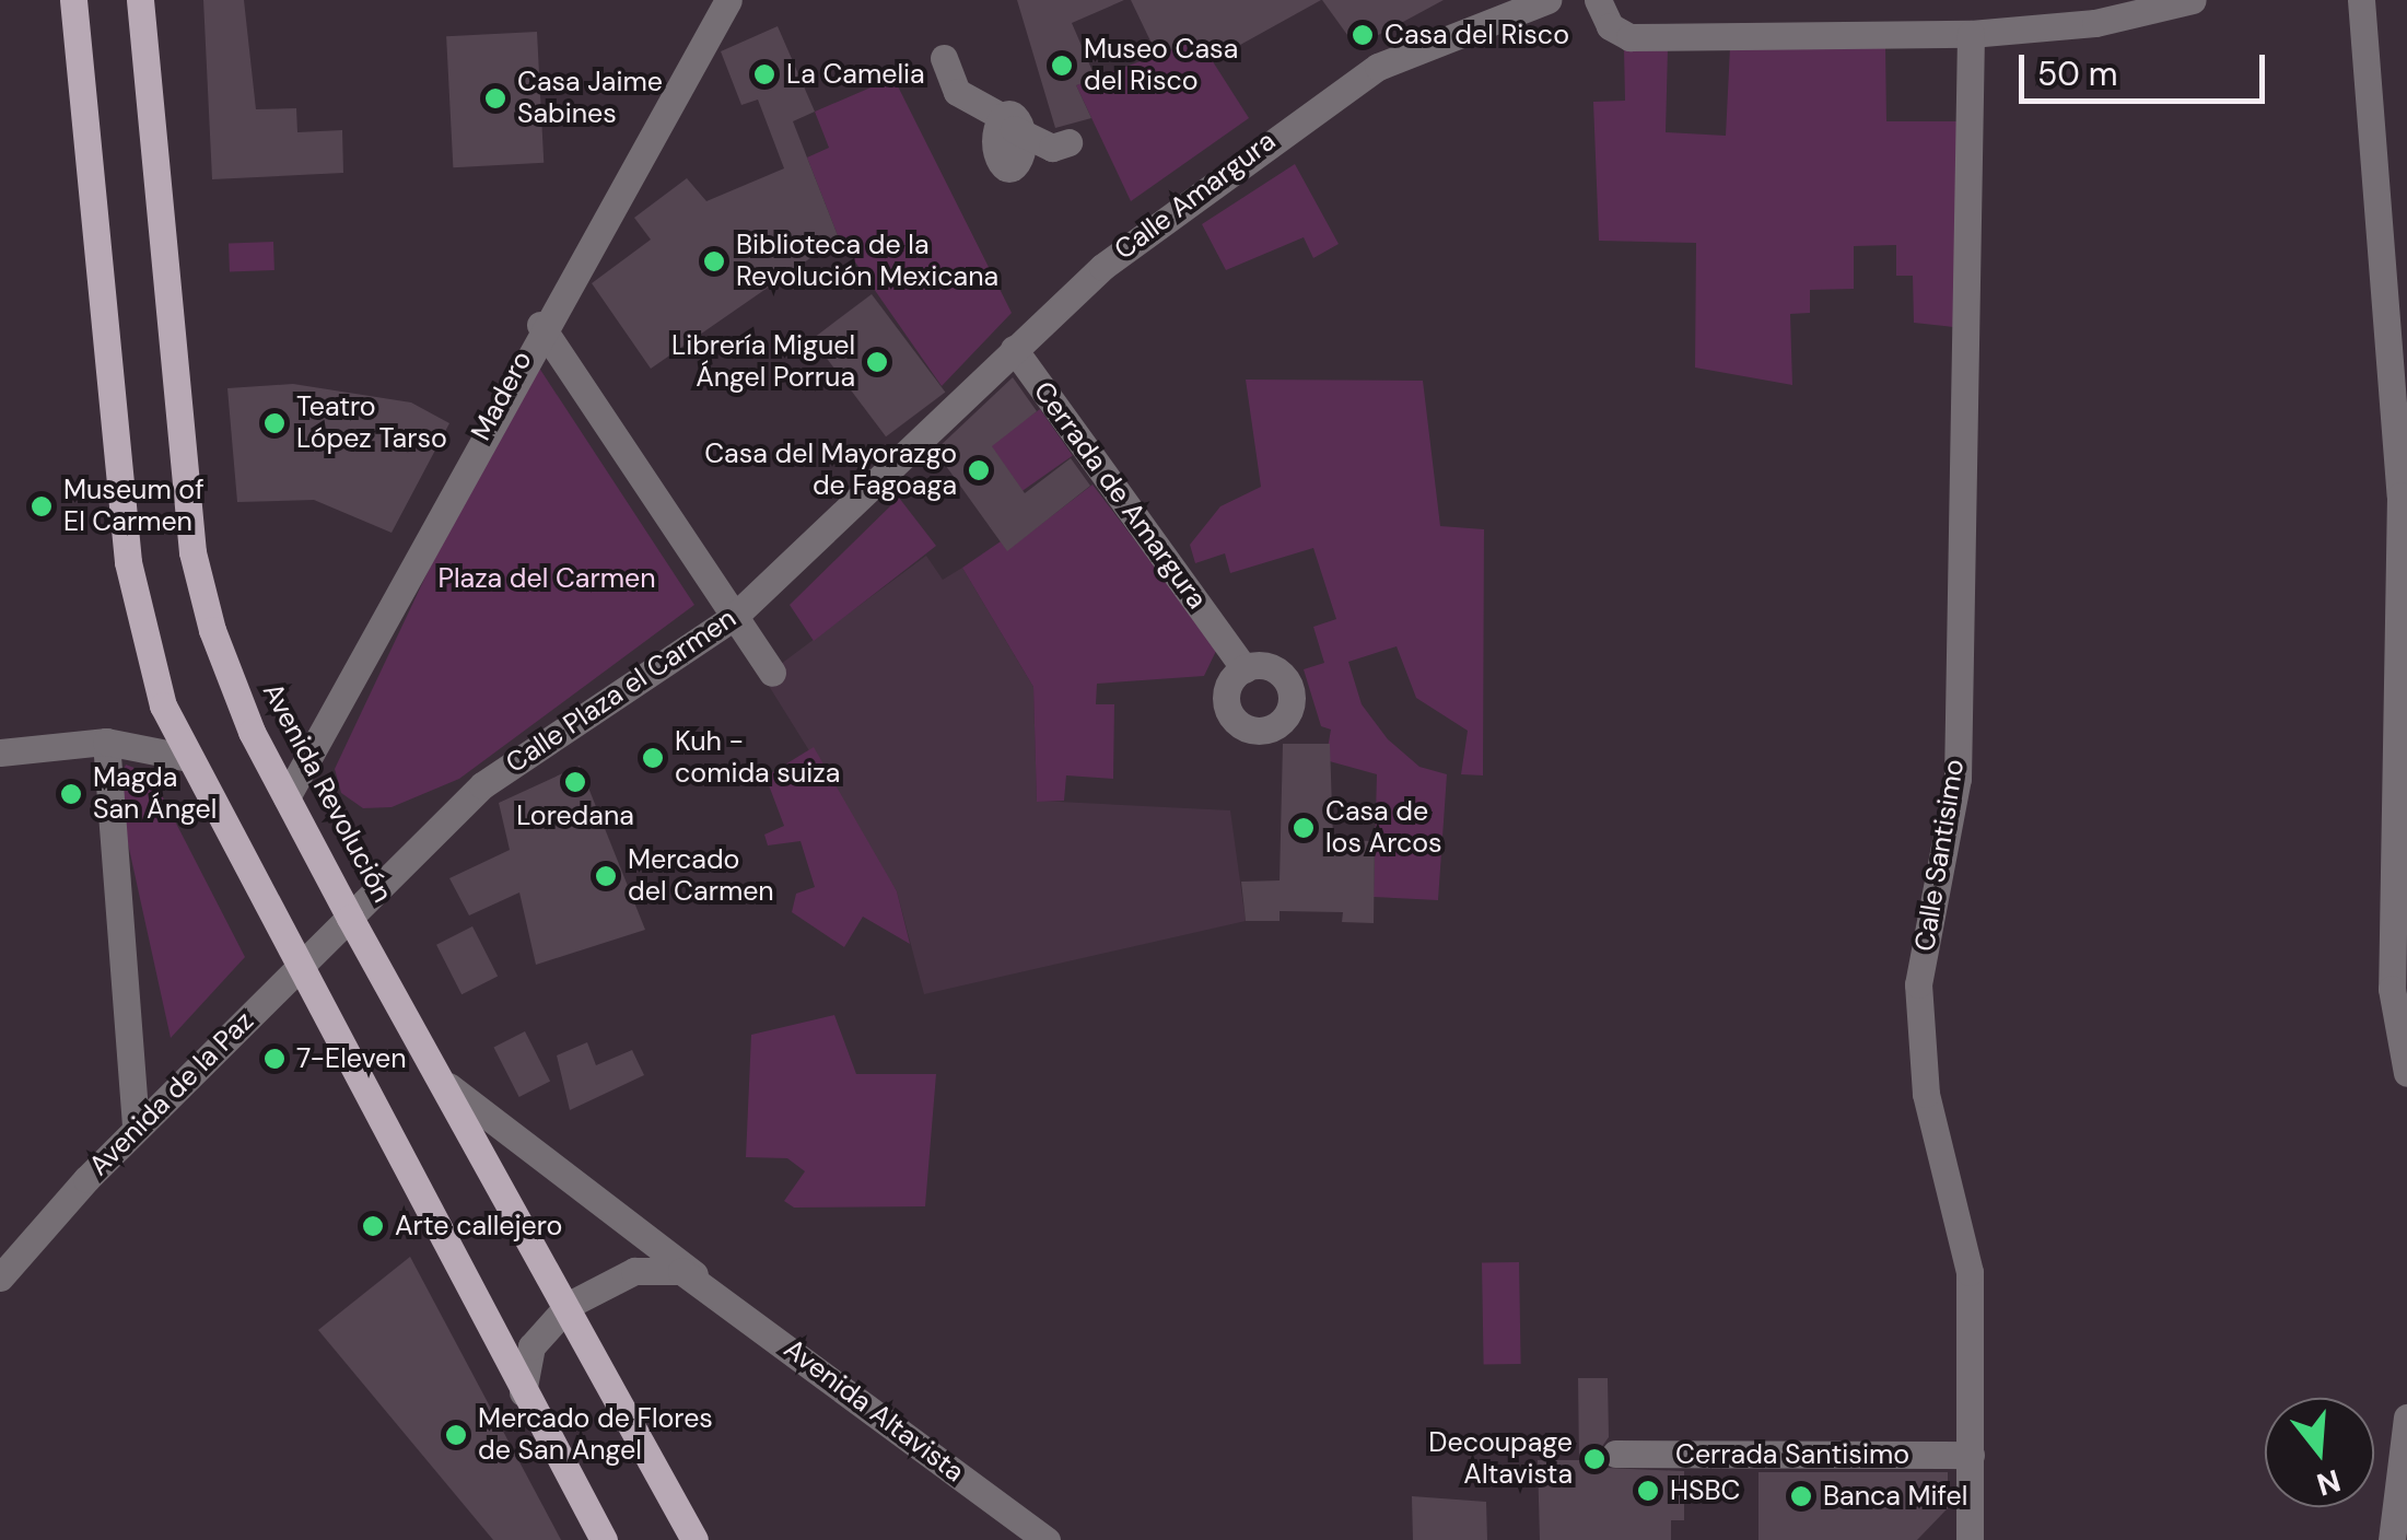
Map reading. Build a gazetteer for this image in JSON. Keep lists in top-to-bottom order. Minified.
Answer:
{"streets":{"main road":["Avenida Revolución"],"street":["Calle Amargura","Madero","Cerrada de Amargura","Calle Plaza el Carmen","Calle Santisimo","Avenida de la Paz","Avenida Altavista","Cerrada Santisimo"]},"crossings":[["Calle Amargura","Cerrada de Amargura"],["Calle Amargura","Calle Plaza el Carmen"],["Madero","Avenida Revolución"],["Calle Plaza el Carmen","Avenida Revolución"],["Calle Plaza el Carmen","Avenida de la Paz"],["Avenida Revolución","Avenida de la Paz"],["Avenida Revolución","Avenida Altavista"],["Calle Santisimo","Cerrada Santisimo"]],"parks":["Plaza del Carmen"],"places":["Casa del Risco","Museo Casa del Risco","La Camelia","Casa Jaime Sabines","Biblioteca de la Revolución Mexicana","Librería Miguel Ángel Porrua","Teatro López Tarso","Casa del Mayorazgo de Fagoaga","Museum of El Carmen","Kuh - comida suiza","Loredana","Magda San Ángel","Casa de los Arcos","Mercado del Carmen","7-Eleven","Arte callejero","Mercado de Flores de San Angel","Decoupage Altavista","HSBC","Banca Mifel"],"scale_bar":"50 m","north":"bottom"}
